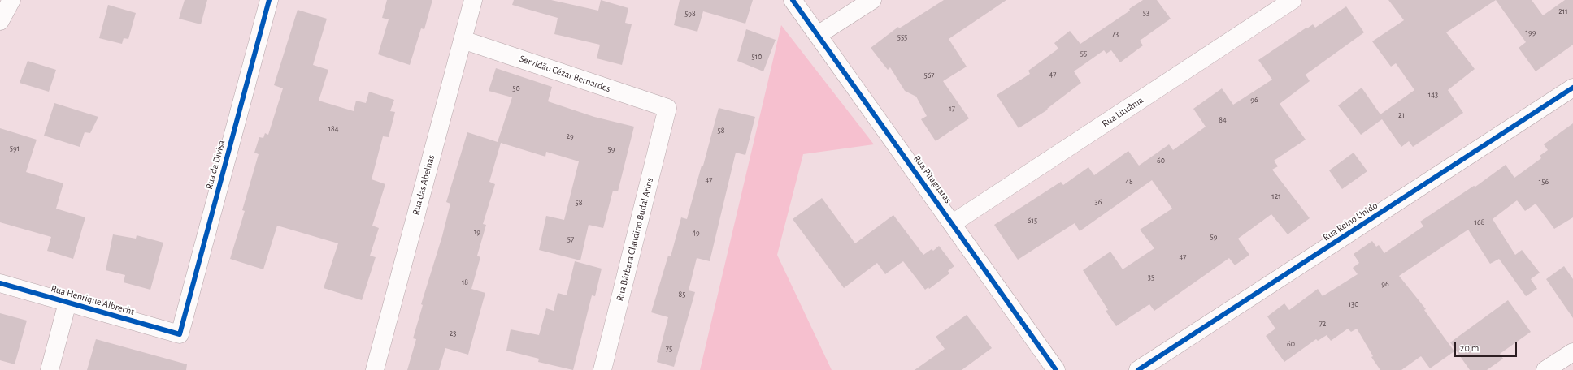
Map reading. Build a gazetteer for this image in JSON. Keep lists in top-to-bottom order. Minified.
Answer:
{"streets":{"street":["Servidão Cézar Bernardes","Rua Lituânia","Rua da Divisa","Rua Pitaguaras","Rua das Abelhas","Rua Reino Unido","Rua Bárbara Claudino Budal Arins","Rua Henrique Albrecht"]},"crossings":[["Servidão Cézar Bernardes","Rua das Abelhas"],["Servidão Cézar Bernardes","Rua Bárbara Claudino Budal Arins"],["Rua Lituânia","Rua Pitaguaras"],["Rua da Divisa","Rua Henrique Albrecht"]],"house_numbers":["211","53","598","199","73","555","55","510","47","567","50","143","96","17","21","84","184","58","29","591","59","60","47","48","156","121","36","58","615","168","19","49","59","57","47","35","18","96","85","130","72","23","60","75"],"scale_bar":"20 m"}
